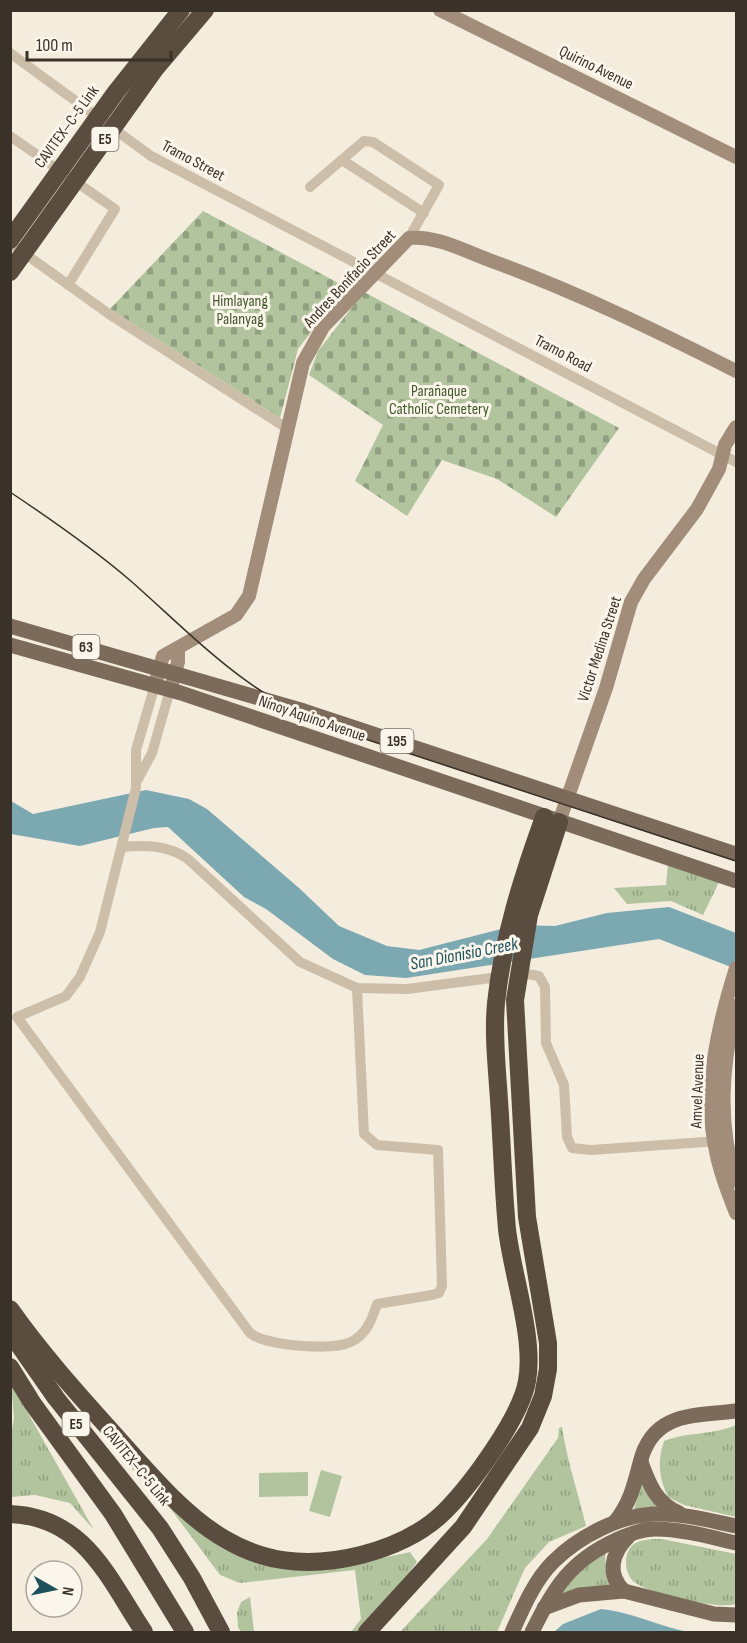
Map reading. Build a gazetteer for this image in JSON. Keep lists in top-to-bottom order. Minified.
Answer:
{"streets":{"highway":["CAVITEX–C-5 Link","E5"],"main road":["Quirino Avenue","Andres Bonifacio Street","63","Victor Medina Street","Ninoy Aquino Avenue","195","Amvel Avenue"],"street":["Tramo Street","Tramo Road"]},"crossings":[["Tramo Street","Andres Bonifacio Street"],["Tramo Street","Tramo Road"],["Andres Bonifacio Street","Tramo Road"],["Andres Bonifacio Street","Ninoy Aquino Avenue"],["Tramo Road","Victor Medina Street"],["Victor Medina Street","Ninoy Aquino Avenue"]],"water":["San Dionisio Creek"],"parks":["Himlayang Palanyag","Parañaque Catholic Cemetery"],"scale_bar":"100 m","north":"right"}
